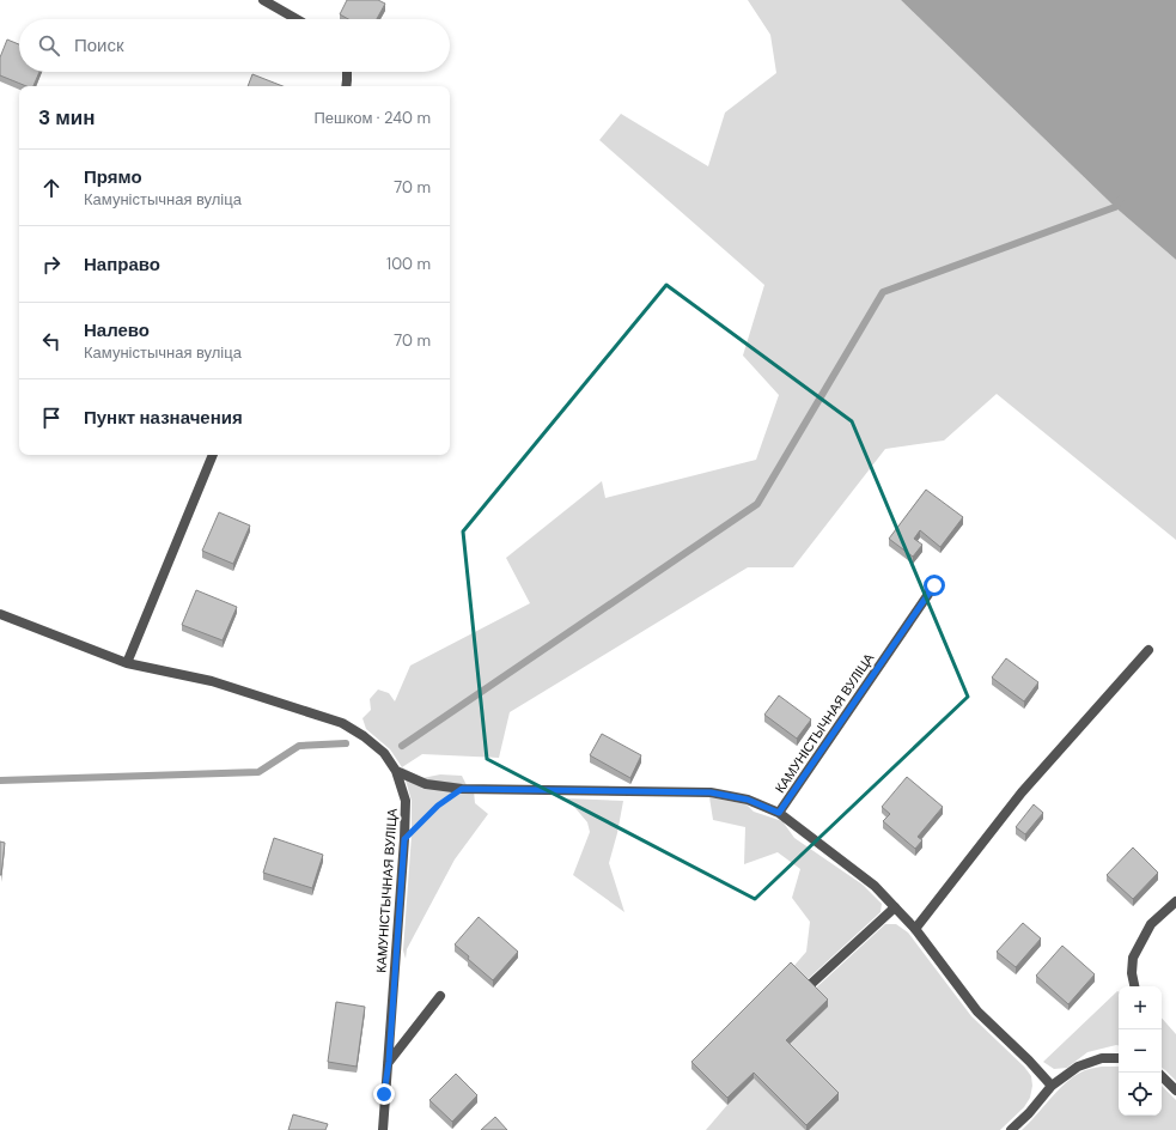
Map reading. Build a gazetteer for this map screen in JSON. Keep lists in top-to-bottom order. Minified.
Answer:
{"streets":{"street":["КАМУНІСТЫЧНАЯ ВУЛІЦА"]},"page":{"search":"Поиск","heading":["3 мин","Пешком · 240 m"],"list":[["Прямо","Камуністычная вуліца","70 m"],["Направо","100 m"],["Налево","Камуністычная вуліца","70 m"],"Пункт назначения"],"map_buttons":["+","−"]}}
